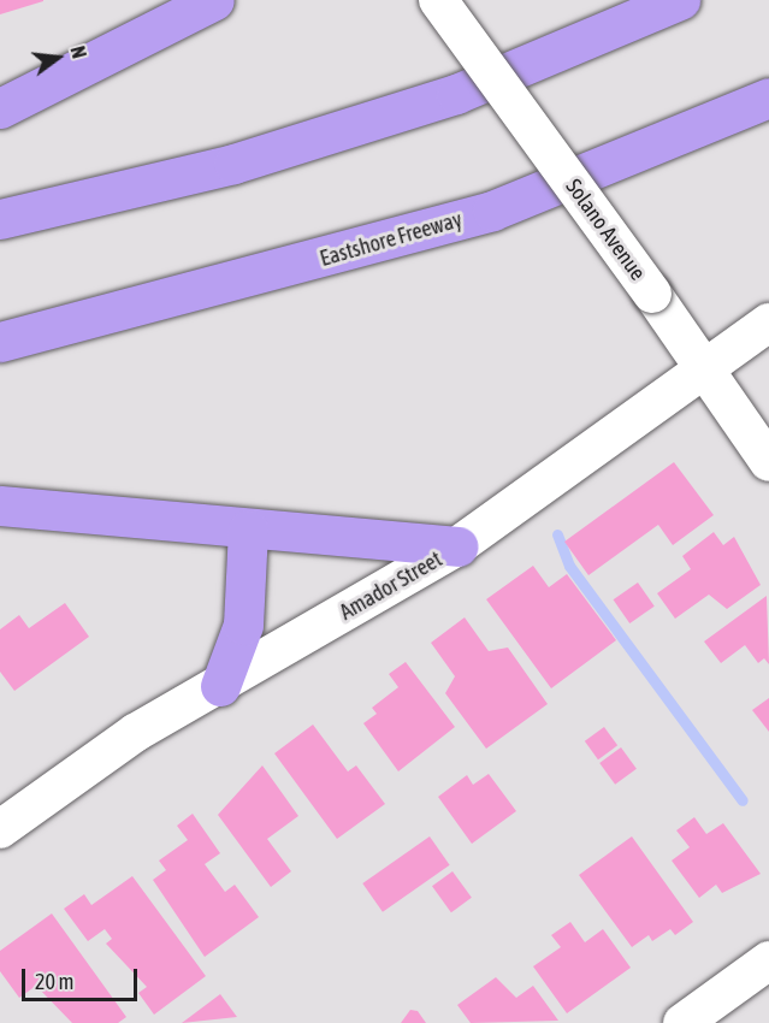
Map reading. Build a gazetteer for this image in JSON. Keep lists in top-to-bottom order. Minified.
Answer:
{"streets":{"highway":["Eastshore Freeway"],"street":["Solano Avenue","Amador Street"]},"crossings":[["Solano Avenue","Amador Street"]],"scale_bar":"20 m","north":"right"}
